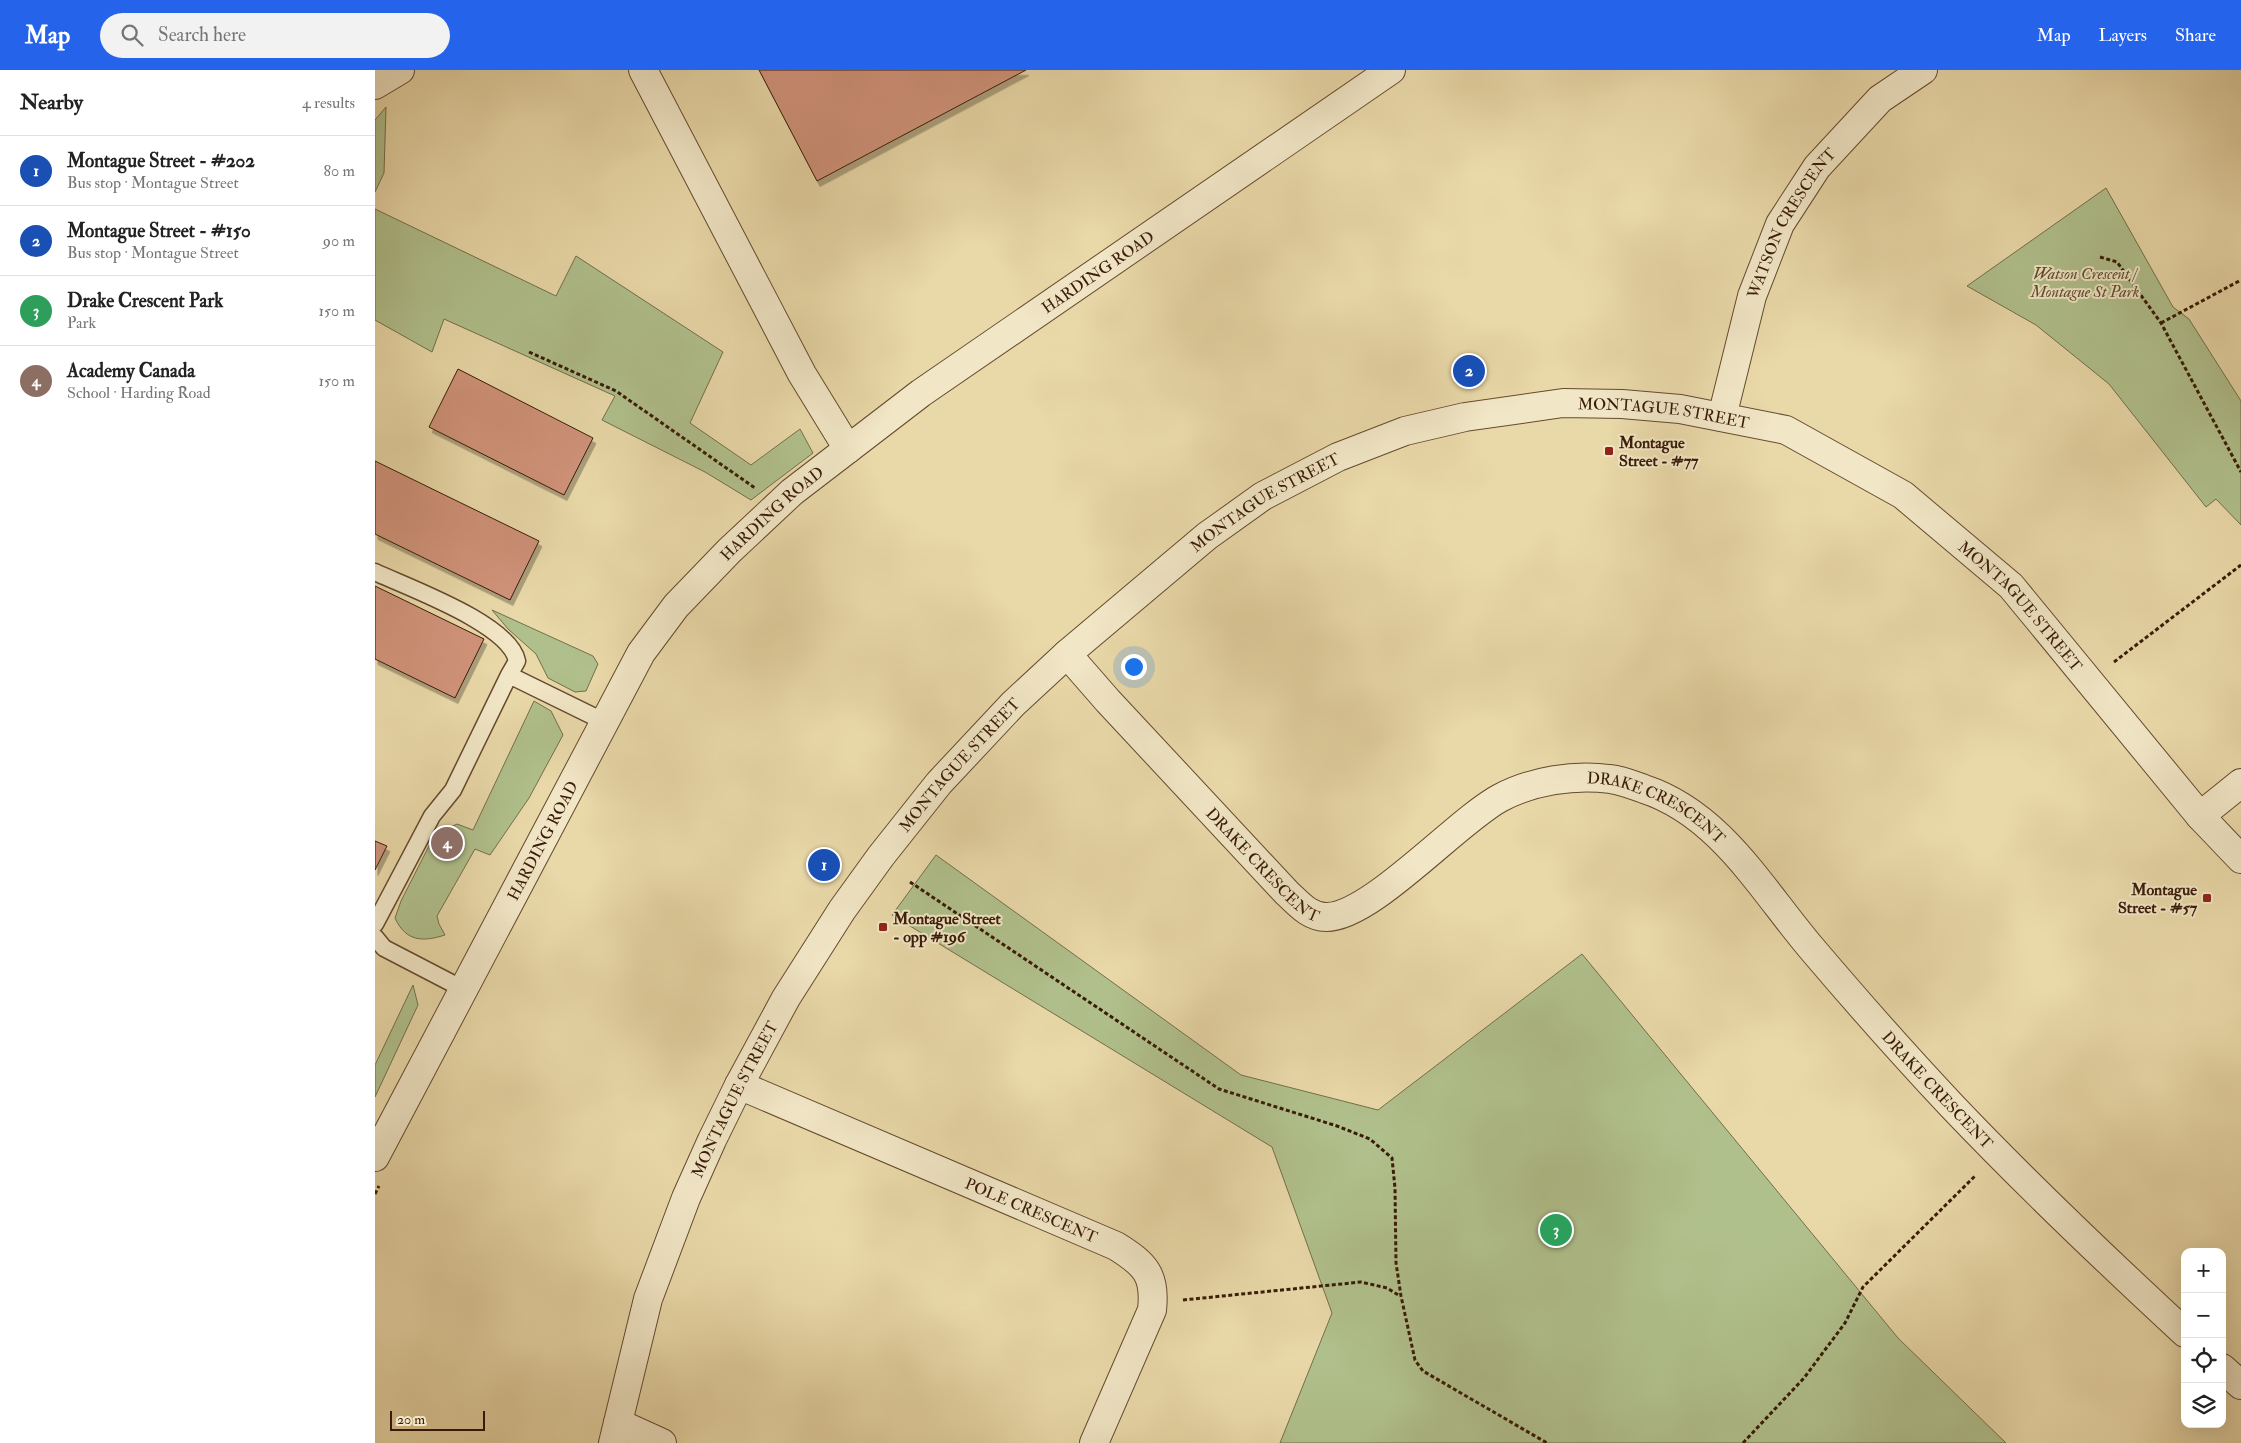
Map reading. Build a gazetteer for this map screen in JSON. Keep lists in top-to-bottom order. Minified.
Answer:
{"streets":{"street":["WATSON CRESCENT","HARDING ROAD","MONTAGUE STREET","DRAKE CRESCENT","POLE CRESCENT"]},"crossings":[["WATSON CRESCENT","MONTAGUE STREET"],["MONTAGUE STREET","DRAKE CRESCENT"],["MONTAGUE STREET","POLE CRESCENT"]],"parks":["Watson Crescent / Montague St Park"],"places":{"transit":["Montague Street - #77","Montague Street - #57","Montague Street - opp #196"]},"scale_bar":"20 m","page":{"header":"Map","search":"Search here","nav":["Map","Layers","Share"],"heading":["Nearby","4 results"],"list":[{"mark":"1","name":"Montague Street - #202","note":"Bus stop · Montague Street","value":"80 m"},{"mark":"2","name":"Montague Street - #150","note":"Bus stop · Montague Street","value":"90 m"},{"mark":"3","name":"Drake Crescent Park","note":"Park","value":"150 m"},{"mark":"4","name":"Academy Canada","note":"School · Harding Road","value":"150 m"}],"pins":["2","4","1","3"],"map_buttons":["+","−"],"scale":"20 m"}}
